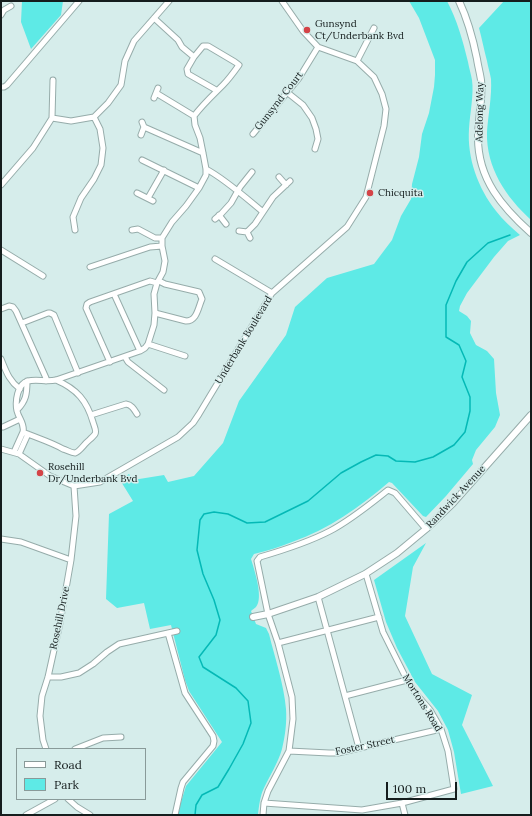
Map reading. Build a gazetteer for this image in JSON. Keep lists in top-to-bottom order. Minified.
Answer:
{"streets":{"street":["Gunsynd Court","Adelong Way","Underbank Boulevard","Randwick Avenue","Rosehill Drive","Mortons Road","Foster Street"]},"crossings":[["Gunsynd Court","Underbank Boulevard"],["Underbank Boulevard","Rosehill Drive"],["Randwick Avenue","Mortons Road"],["Mortons Road","Foster Street"]],"places":["Gunsynd Ct/Underbank Bvd","Chicquita","Rosehill Dr/Underbank Bvd"],"legend":["Road","Park"],"scale_bar":"100 m"}
